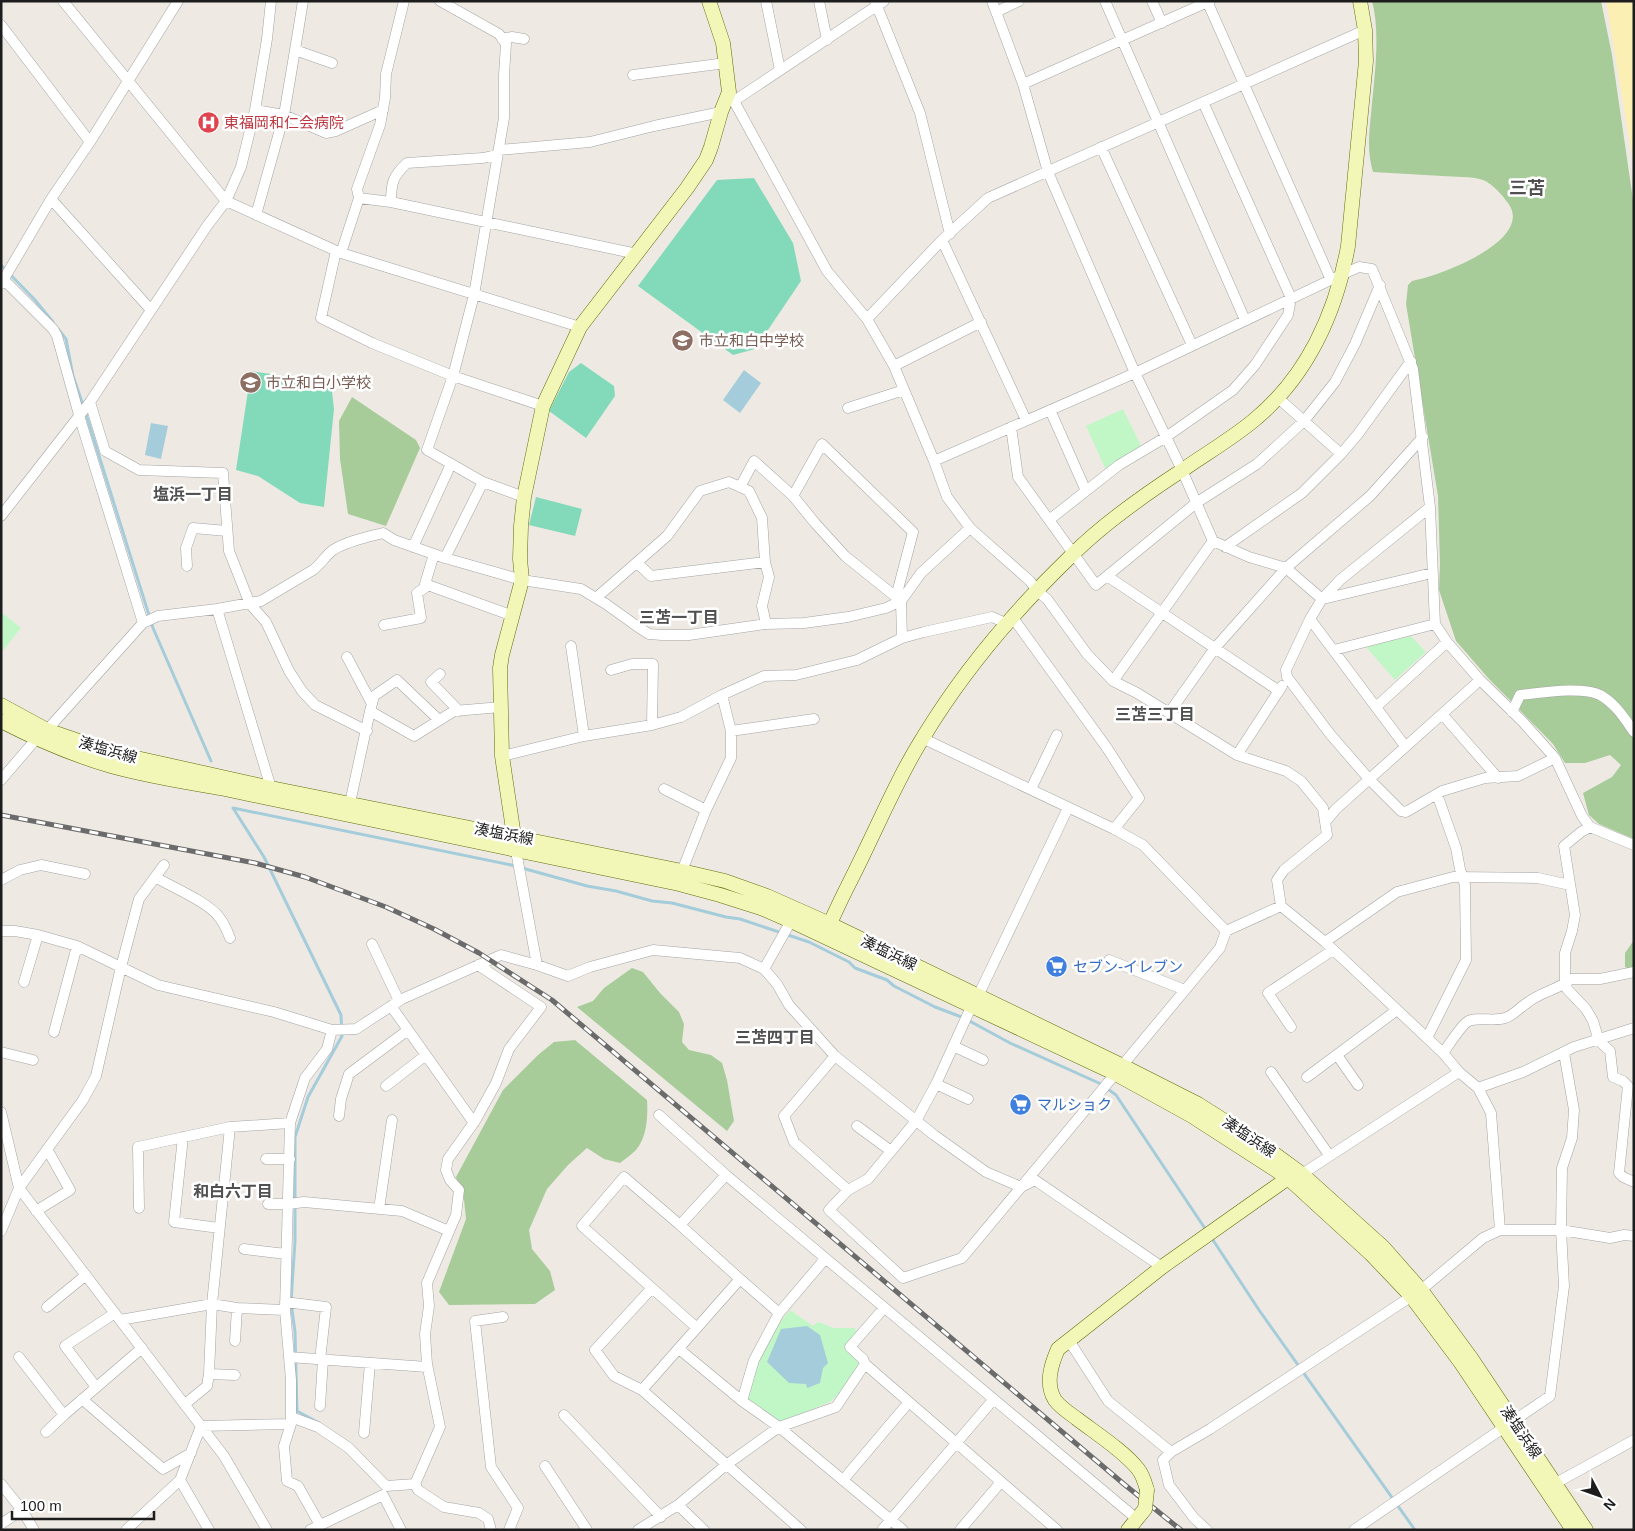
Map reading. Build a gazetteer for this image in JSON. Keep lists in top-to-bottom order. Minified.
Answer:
{"streets":{"main road":["湊塩浜線"]},"districts":["三苫","塩浜一丁目","三苫一丁目","三苫三丁目","三苫四丁目","和白六丁目"],"places":{"hospital":["東福岡和仁会病院"],"school or university":["市立和白中学校","市立和白小学校"],"supermarket":["セブン-イレブン","マルショク"]},"scale_bar":"100 m","north":"bottom right"}
